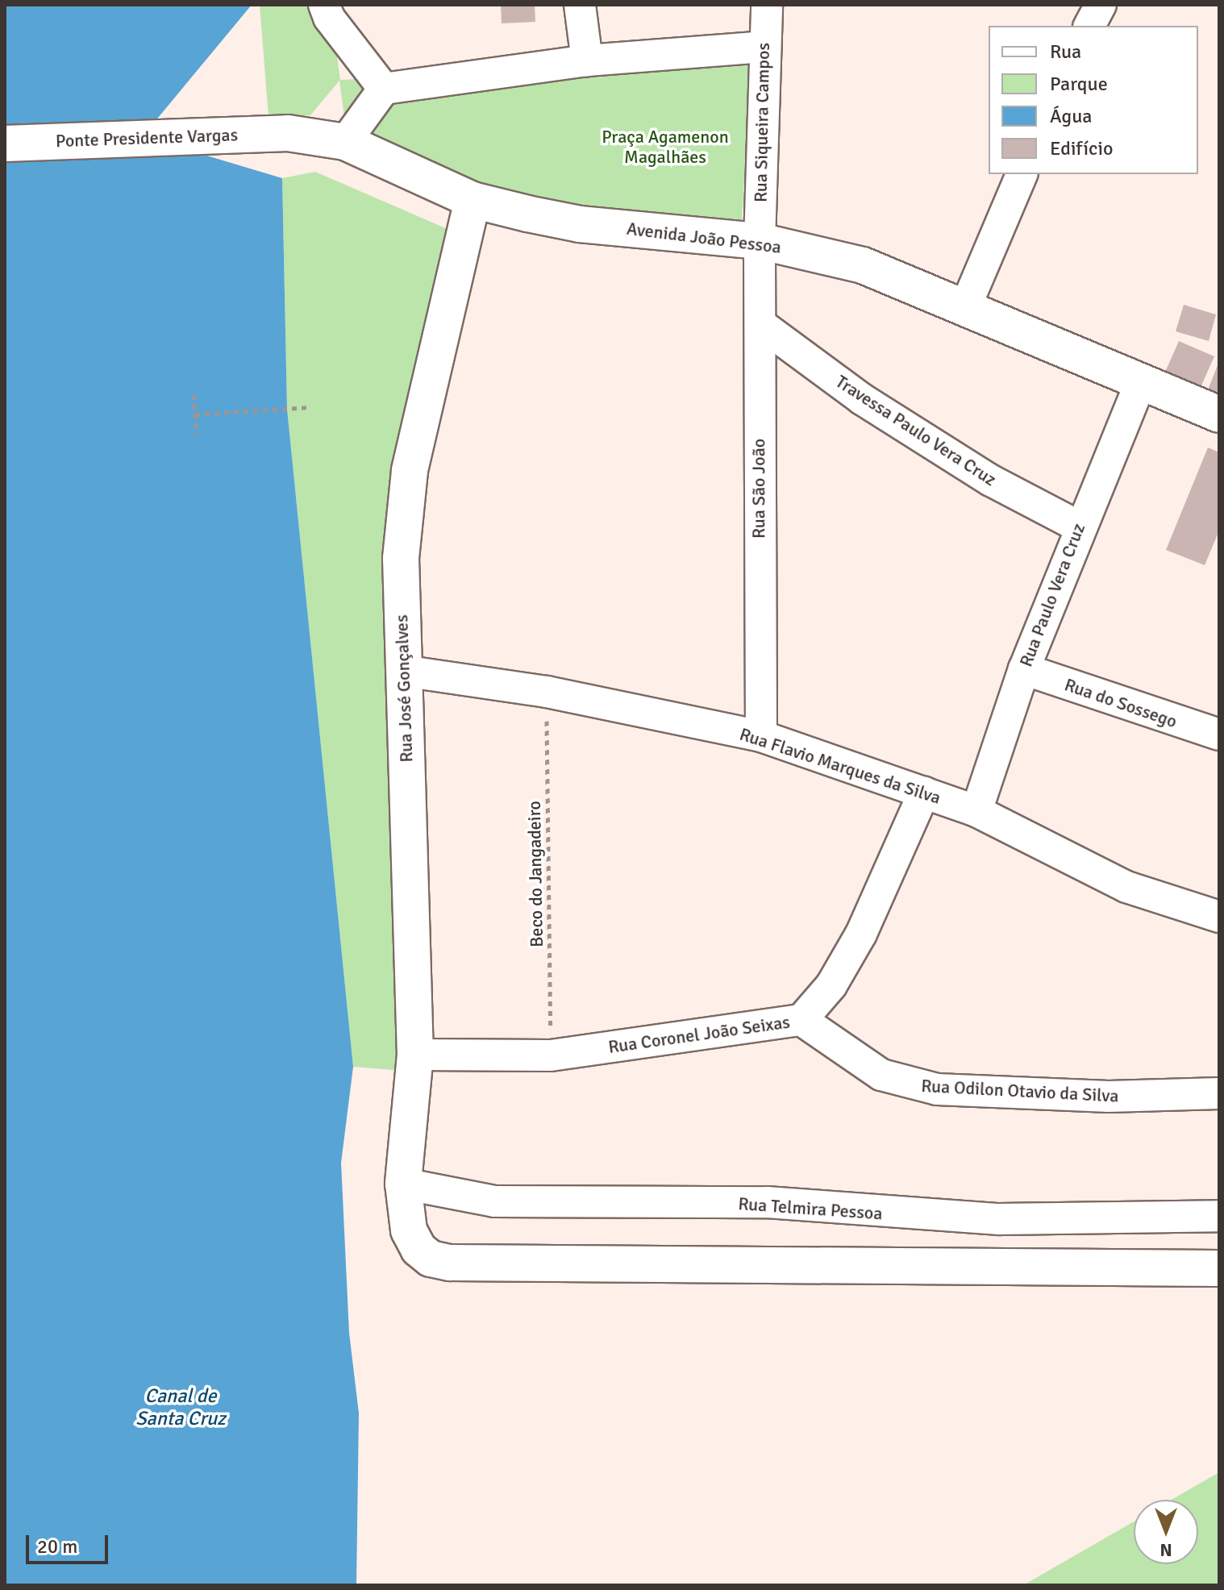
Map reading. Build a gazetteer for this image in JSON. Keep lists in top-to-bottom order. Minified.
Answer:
{"streets":{"street":["Rua Siqueira Campos","Ponte Presidente Vargas","Avenida João Pessoa","Travessa Paulo Vera Cruz","Rua São João","Rua Paulo Vera Cruz","Rua José Gonçalves","Rua do Sossego","Rua Flavio Marques da Silva","Rua Coronel João Seixas","Rua Odilon Otavio da Silva","Rua Telmira Pessoa"],"path":["Beco do Jangadeiro"]},"crossings":[["Rua Siqueira Campos","Avenida João Pessoa"],["Rua Siqueira Campos","Rua São João"],["Ponte Presidente Vargas","Avenida João Pessoa"],["Avenida João Pessoa","Rua São João"],["Avenida João Pessoa","Rua Paulo Vera Cruz"],["Avenida João Pessoa","Rua José Gonçalves"],["Travessa Paulo Vera Cruz","Rua São João"],["Travessa Paulo Vera Cruz","Rua Paulo Vera Cruz"],["Rua São João","Rua Flavio Marques da Silva"],["Rua Paulo Vera Cruz","Rua do Sossego"],["Rua Paulo Vera Cruz","Rua Flavio Marques da Silva"],["Rua José Gonçalves","Rua Flavio Marques da Silva"],["Rua José Gonçalves","Rua Coronel João Seixas"],["Rua José Gonçalves","Rua Telmira Pessoa"],["Rua Flavio Marques da Silva","Beco do Jangadeiro"],["Rua Flavio Marques da Silva","Rua Coronel João Seixas"],["Beco do Jangadeiro","Rua Coronel João Seixas"],["Rua Coronel João Seixas","Rua Odilon Otavio da Silva"]],"water":["Canal de Santa Cruz"],"parks":["Praça Agamenon Magalhães"],"legend":["Rua","Parque","Água","Edifício"],"scale_bar":"20 m","north":"bottom"}
